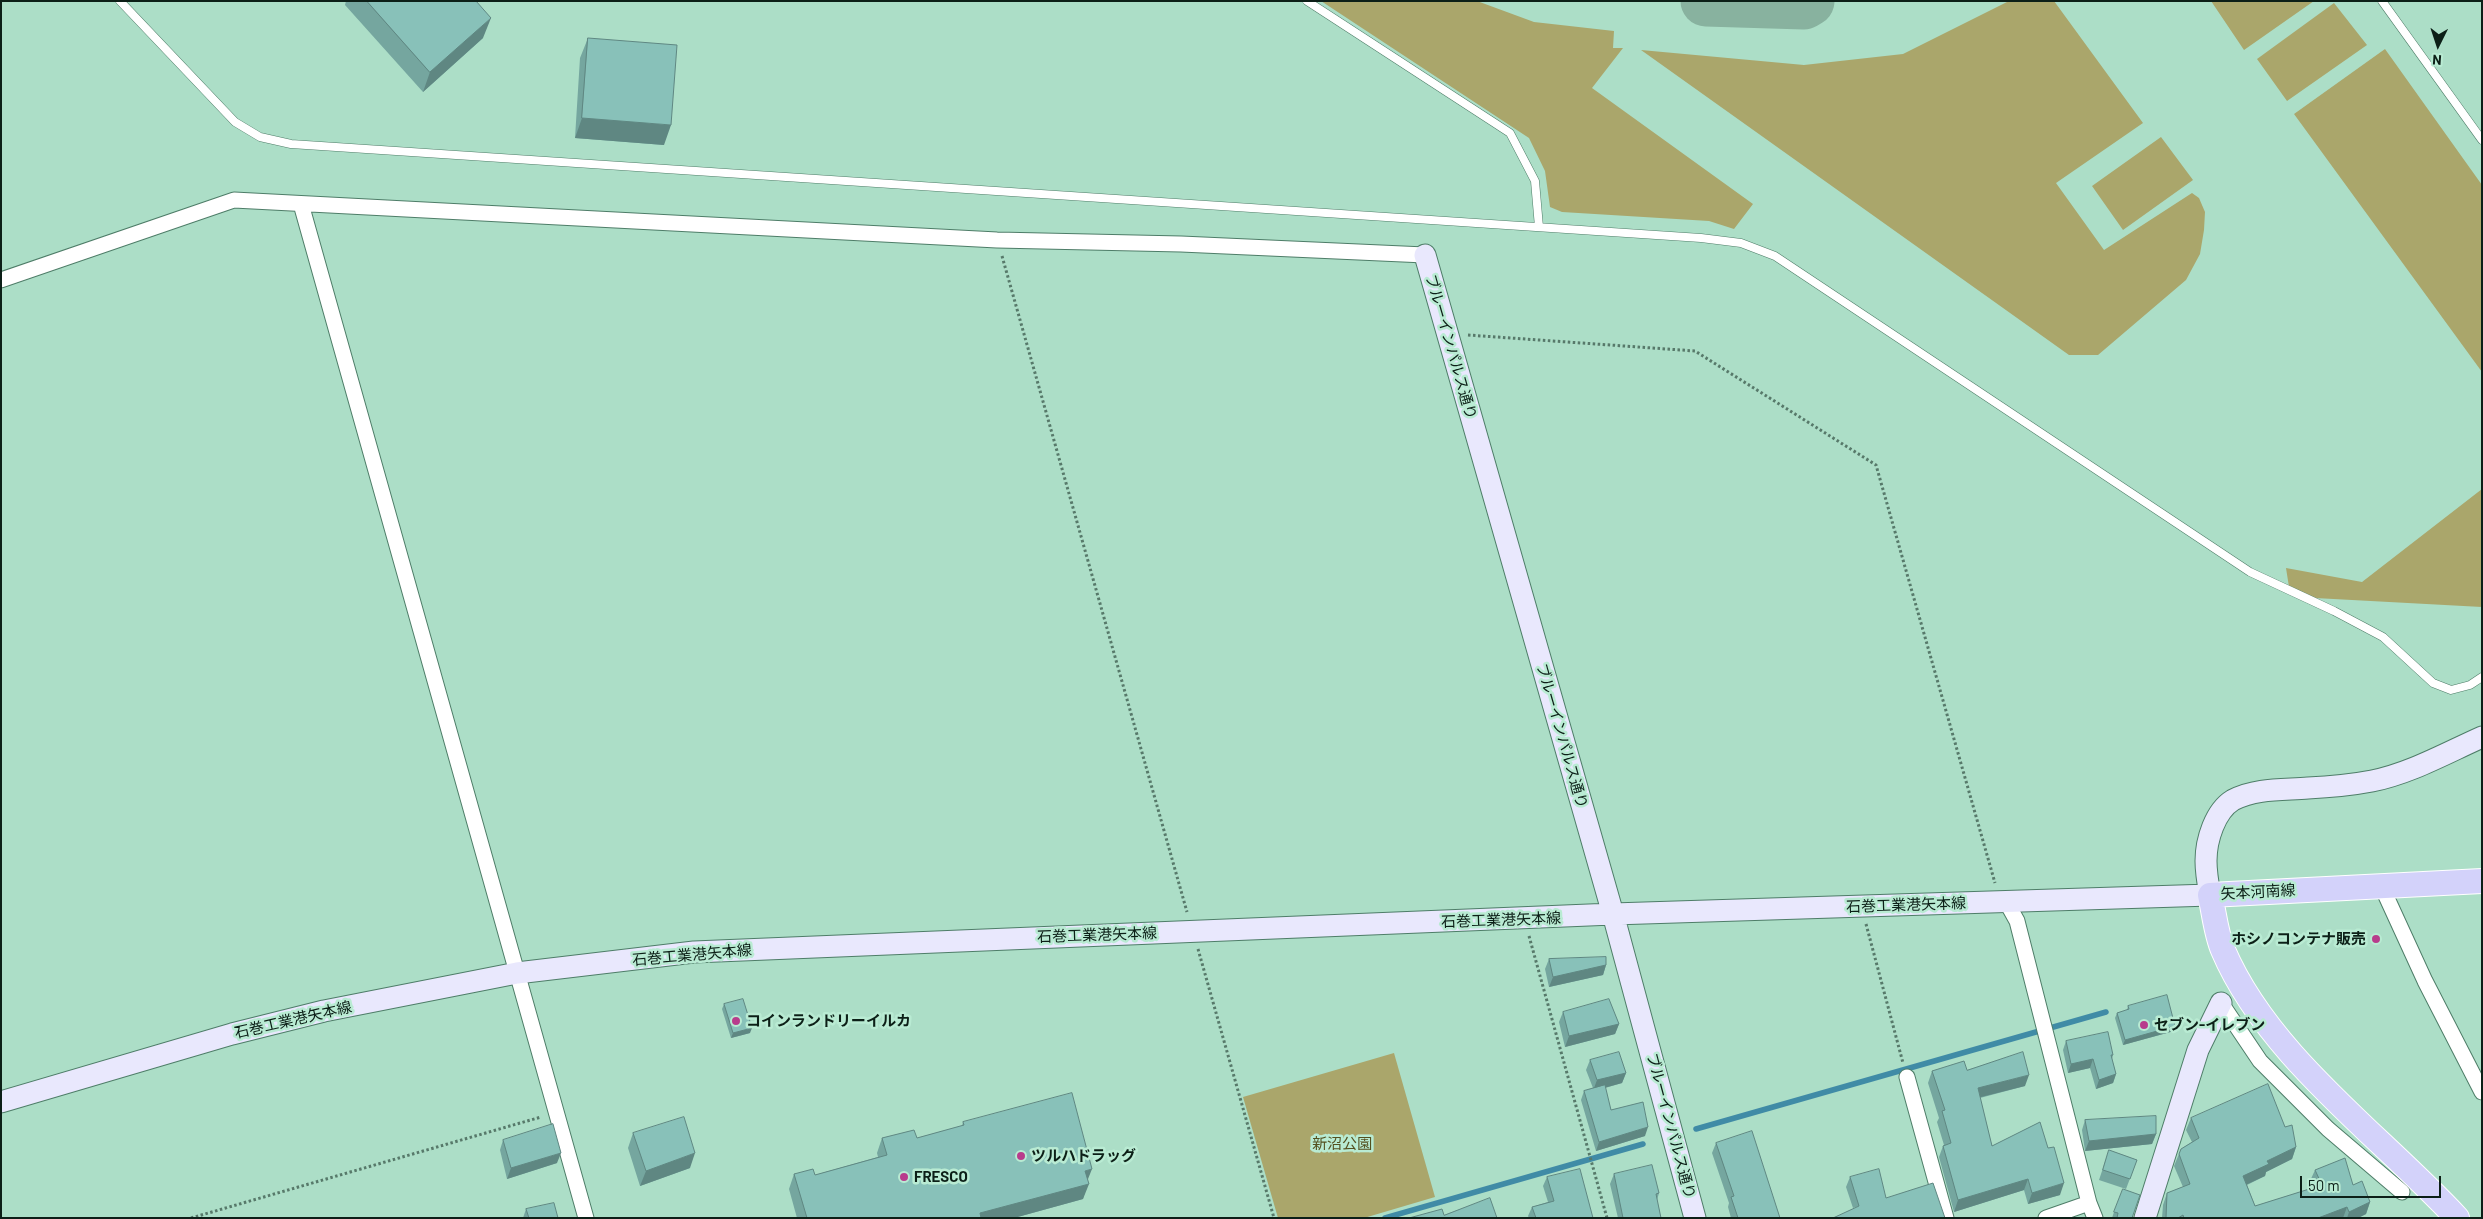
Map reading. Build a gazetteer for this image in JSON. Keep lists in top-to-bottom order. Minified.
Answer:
{"streets":{"main road":["ブルーインパルス通り","矢本河南線","石巻工業港矢本線"]},"crossings":[["ブルーインパルス通り","石巻工業港矢本線"],["矢本河南線","石巻工業港矢本線"]],"parks":["新沼公園"],"places":["ホシノコンテナ販売","コインランドリーイルカ","セブン-イレブン","ツルハドラッグ","FRESCO"],"scale_bar":"50 m","north":"bottom"}
